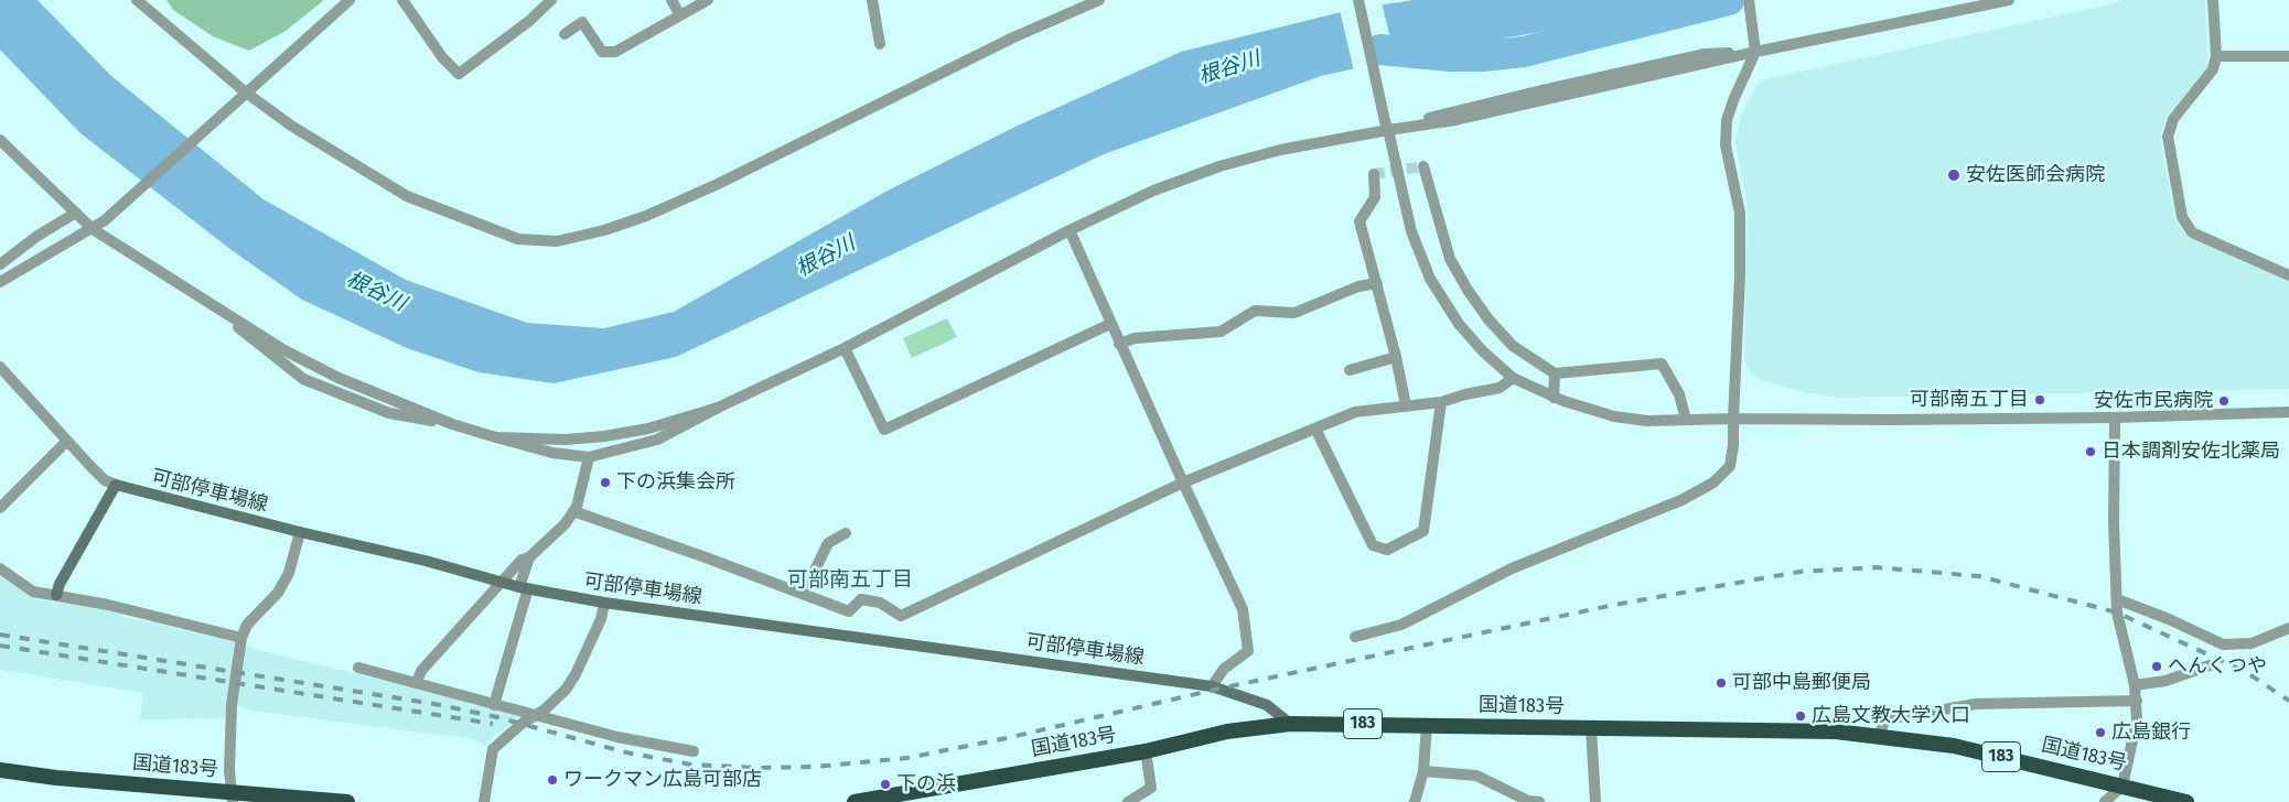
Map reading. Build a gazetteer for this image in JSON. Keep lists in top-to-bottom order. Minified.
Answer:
{"streets":{"highway":["国道183号","183"],"main road":["可部停車場線"]},"crossings":[["可部停車場線","国道183号"]],"districts":["可部南五丁目"],"water":["根谷川"],"places":["安佐医師会病院","可部南五丁目","安佐市民病院","日本調剤安佐北薬局","下の浜集会所","へんくつや","可部中島郵便局","広島文教大学入口","広島銀行","ワークマン広島可部店","下の浜"]}
